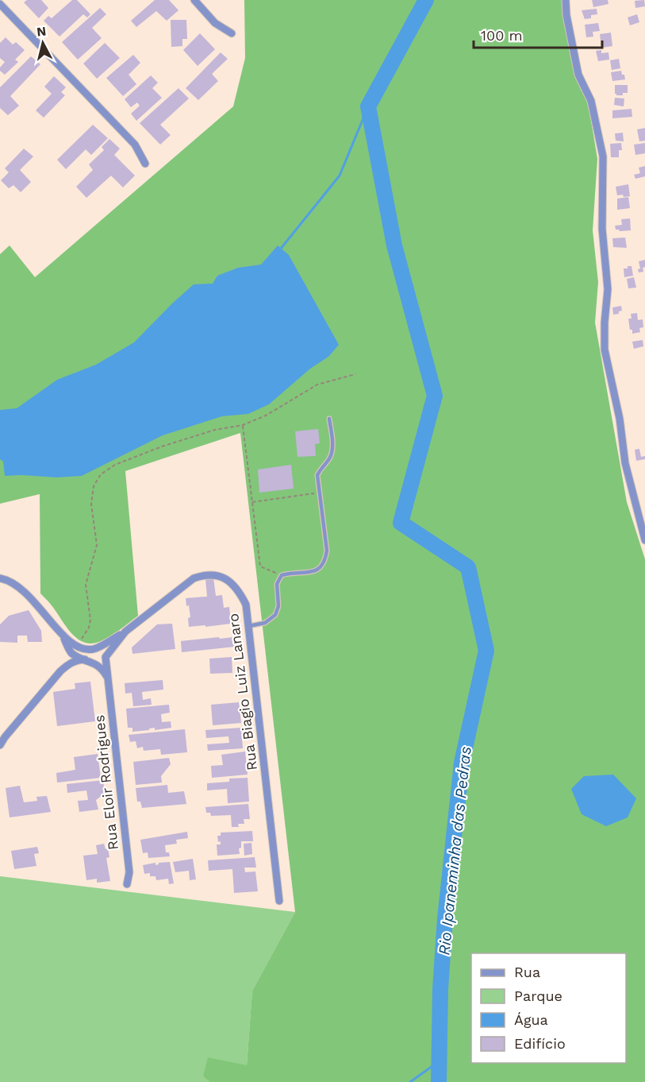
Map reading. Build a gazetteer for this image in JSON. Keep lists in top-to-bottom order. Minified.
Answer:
{"streets":{"street":["Rua Biagio Luiz Lanaro","Rua Eloir Rodrigues"]},"crossings":[["Rua Biagio Luiz Lanaro","Rua Eloir Rodrigues"]],"water":["Rio Ipaneminha das Pedras"],"legend":["Rua","Parque","Água","Edifício"],"scale_bar":"100 m","north":"top"}
